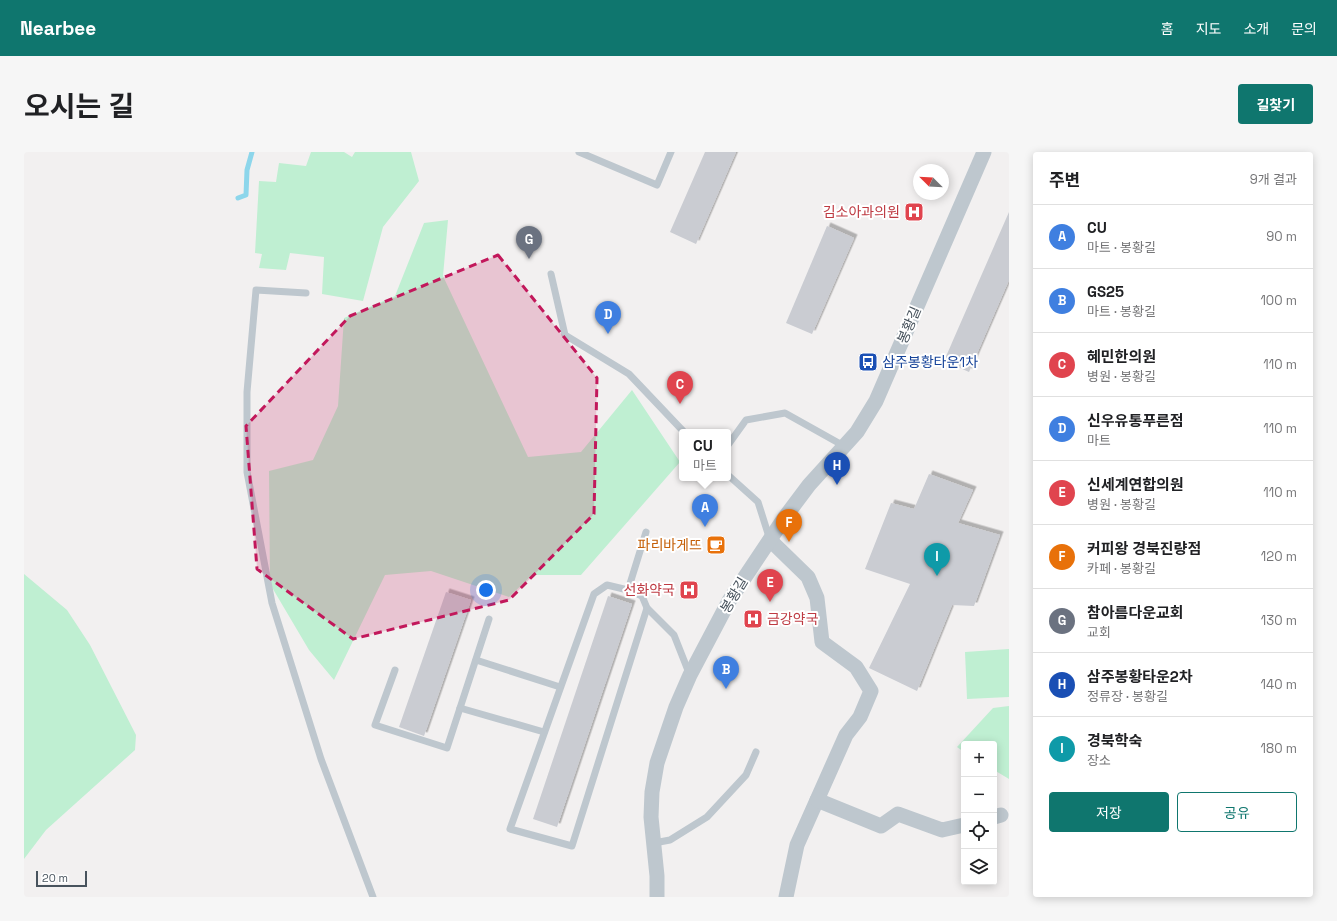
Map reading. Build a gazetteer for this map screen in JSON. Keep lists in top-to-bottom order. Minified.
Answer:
{"streets":{"street":["봉황길"]},"places":{"hospital":["김소아과의원","선화약국","금강약국"],"bus stop":["삼주봉황타운1차"],"cafe":["파리바게뜨"]},"scale_bar":"20 m","north":"top left","page":{"header":"Nearbee","nav":["홈","지도","소개","문의"],"title":"오시는 길","buttons":["길찾기",["저장","공유"]],"heading":["주변","9개 결과"],"list":[{"mark":"A","name":"CU","note":"마트 · 봉황길","value":"90 m"},{"mark":"B","name":"GS25","note":"마트 · 봉황길","value":"100 m"},{"mark":"C","name":"혜민한의원","note":"병원 · 봉황길","value":"110 m"},{"mark":"D","name":"신우유통푸른점","note":"마트","value":"110 m"},{"mark":"E","name":"신세계연합의원","note":"병원 · 봉황길","value":"110 m"},{"mark":"F","name":"커피왕 경북진량점","note":"카페 · 봉황길","value":"120 m"},{"mark":"G","name":"참아름다운교회","note":"교회","value":"130 m"},{"mark":"H","name":"삼주봉황타운2차","note":"정류장 · 봉황길","value":"140 m"},{"mark":"I","name":"경북학숙","note":"장소","value":"180 m"}],"pins":["G","D","C","H","A","F","I","E","B"],"popup":["CU","마트"],"map_buttons":["+","−"],"scale":"20 m"}}
